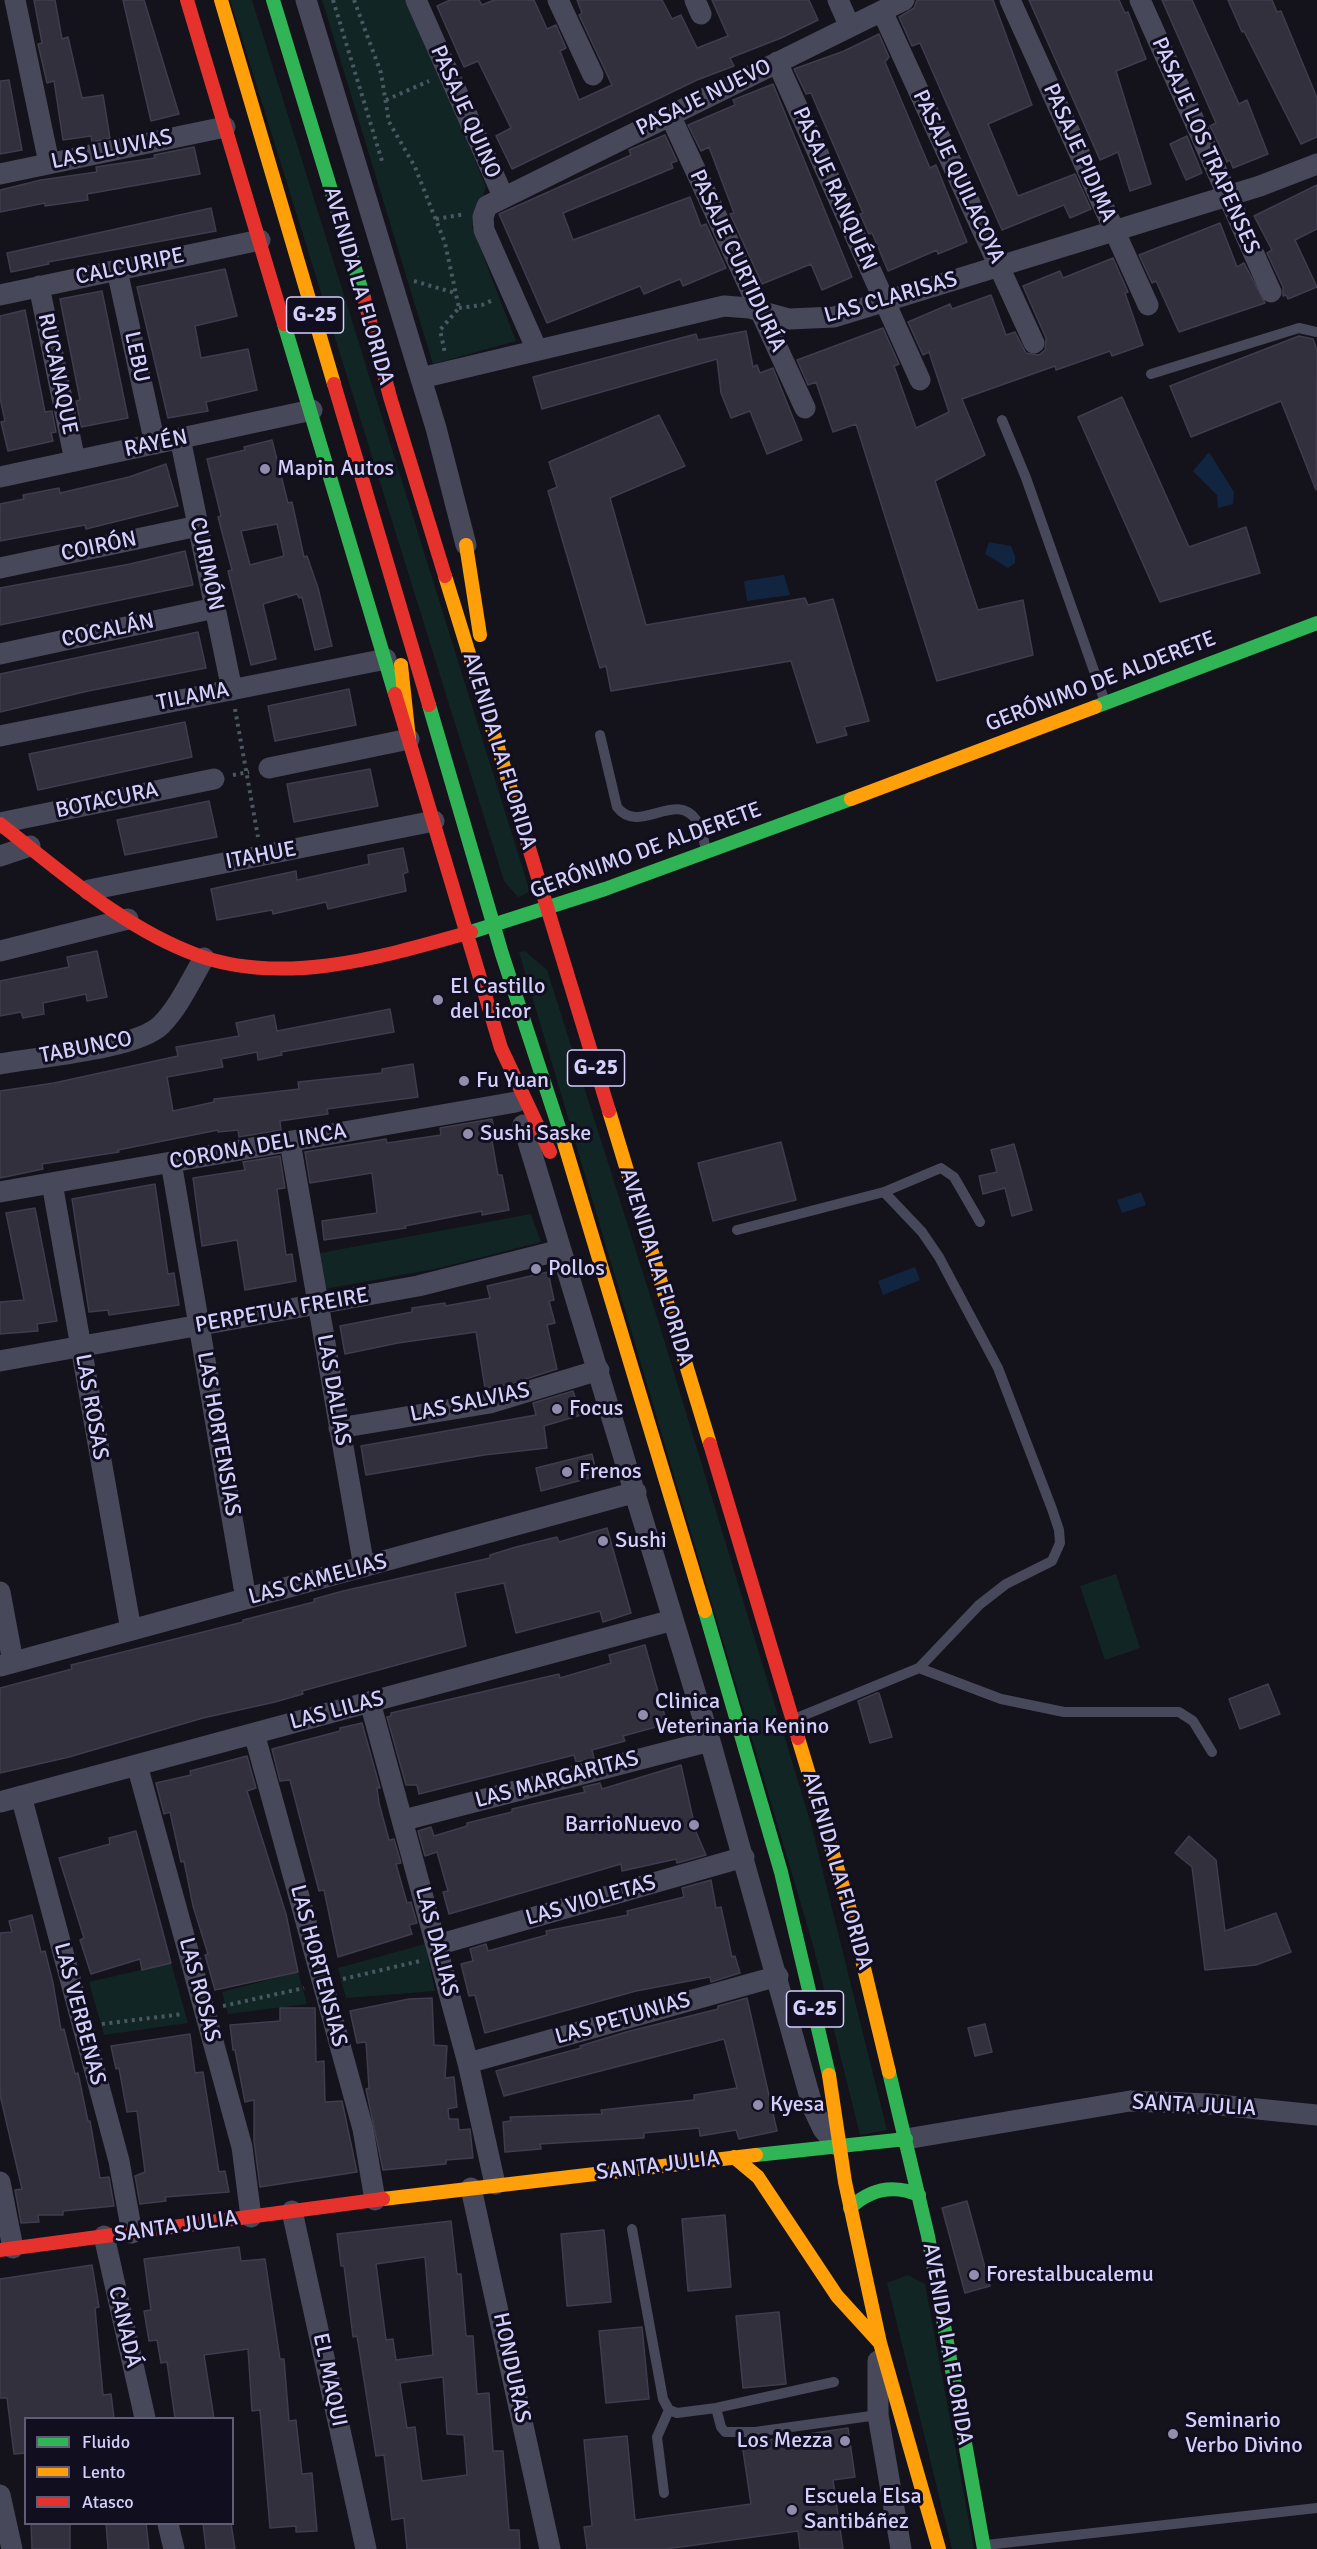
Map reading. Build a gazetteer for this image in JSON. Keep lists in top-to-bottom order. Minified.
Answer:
{"streets":{"main road":["AVENIDA LA FLORIDA","G-25","GERÓNIMO DE ALDERETE","SANTA JULIA"],"street":["PASAJE NUEVO","PASAJE QUINO","PASAJE LOS TRAPENSES","LAS LLUVIAS","PASAJE PIDIMA","PASAJE QUILACOYA","PASAJE RANQUÉN","PASAJE CURTIDURÍA","CALCURIPE","LAS CLARISAS","LEBU","RUCANAQUE","RAYÉN","COIRÓN","CURIMÓN","COCALÁN","TILAMA","BOTACURA","ITAHUE","TABUNCO","CORONA DEL INCA","PERPETUA FREIRE","LAS DALIAS","LAS SALVIAS","LAS ROSAS","LAS HORTENSIAS","LAS CAMELIAS","LAS LILAS","LAS MARGARITAS","LAS VIOLETAS","LAS VERBENAS","LAS PETUNIAS","CANADÁ","HONDURAS","EL MAQUI"]},"crossings":[["PASAJE NUEVO","PASAJE QUINO"],["PASAJE NUEVO","PASAJE QUILACOYA"],["PASAJE NUEVO","PASAJE RANQUÉN"],["PASAJE NUEVO","PASAJE CURTIDURÍA"],["PASAJE QUINO","LAS CLARISAS"],["PASAJE LOS TRAPENSES","LAS CLARISAS"],["PASAJE PIDIMA","LAS CLARISAS"],["PASAJE QUILACOYA","LAS CLARISAS"],["PASAJE RANQUÉN","LAS CLARISAS"],["PASAJE CURTIDURÍA","LAS CLARISAS"],["CALCURIPE","LEBU"],["CALCURIPE","RUCANAQUE"],["AVENIDA LA FLORIDA","LAS CLARISAS"],["AVENIDA LA FLORIDA","GERÓNIMO DE ALDERETE"],["AVENIDA LA FLORIDA","SANTA JULIA"],["G-25","GERÓNIMO DE ALDERETE"],["G-25","SANTA JULIA"],["LEBU","RAYÉN"],["RUCANAQUE","RAYÉN"],["RAYÉN","CURIMÓN"],["COIRÓN","CURIMÓN"],["CURIMÓN","COCALÁN"],["CURIMÓN","TILAMA"],["GERÓNIMO DE ALDERETE","BOTACURA"],["GERÓNIMO DE ALDERETE","ITAHUE"],["GERÓNIMO DE ALDERETE","TABUNCO"],["CORONA DEL INCA","LAS DALIAS"],["CORONA DEL INCA","LAS ROSAS"],["CORONA DEL INCA","LAS HORTENSIAS"],["PERPETUA FREIRE","LAS DALIAS"],["PERPETUA FREIRE","LAS ROSAS"],["PERPETUA FREIRE","LAS HORTENSIAS"],["LAS DALIAS","LAS SALVIAS"],["LAS DALIAS","LAS CAMELIAS"],["LAS DALIAS","LAS LILAS"],["LAS DALIAS","LAS MARGARITAS"],["LAS DALIAS","LAS VIOLETAS"],["LAS DALIAS","LAS PETUNIAS"],["LAS DALIAS","SANTA JULIA"],["LAS ROSAS","LAS CAMELIAS"],["LAS ROSAS","LAS LILAS"],["LAS ROSAS","SANTA JULIA"],["LAS HORTENSIAS","LAS CAMELIAS"],["LAS HORTENSIAS","LAS LILAS"],["LAS HORTENSIAS","SANTA JULIA"],["LAS LILAS","LAS VERBENAS"],["LAS VERBENAS","SANTA JULIA"],["SANTA JULIA","CANADÁ"],["SANTA JULIA","HONDURAS"],["SANTA JULIA","EL MAQUI"]],"places":["Mapin Autos","El Castillo del Licor","Fu Yuan","Sushi Saske","Pollos","Focus","Frenos","Sushi","Clinica Veterinaria Kenino","BarrioNuevo","Kyesa","Forestalbucalemu","Seminario Verbo Divino","Los Mezza","Escuela Elsa Santibáñez"],"legend":["Fluido","Lento","Atasco"]}
